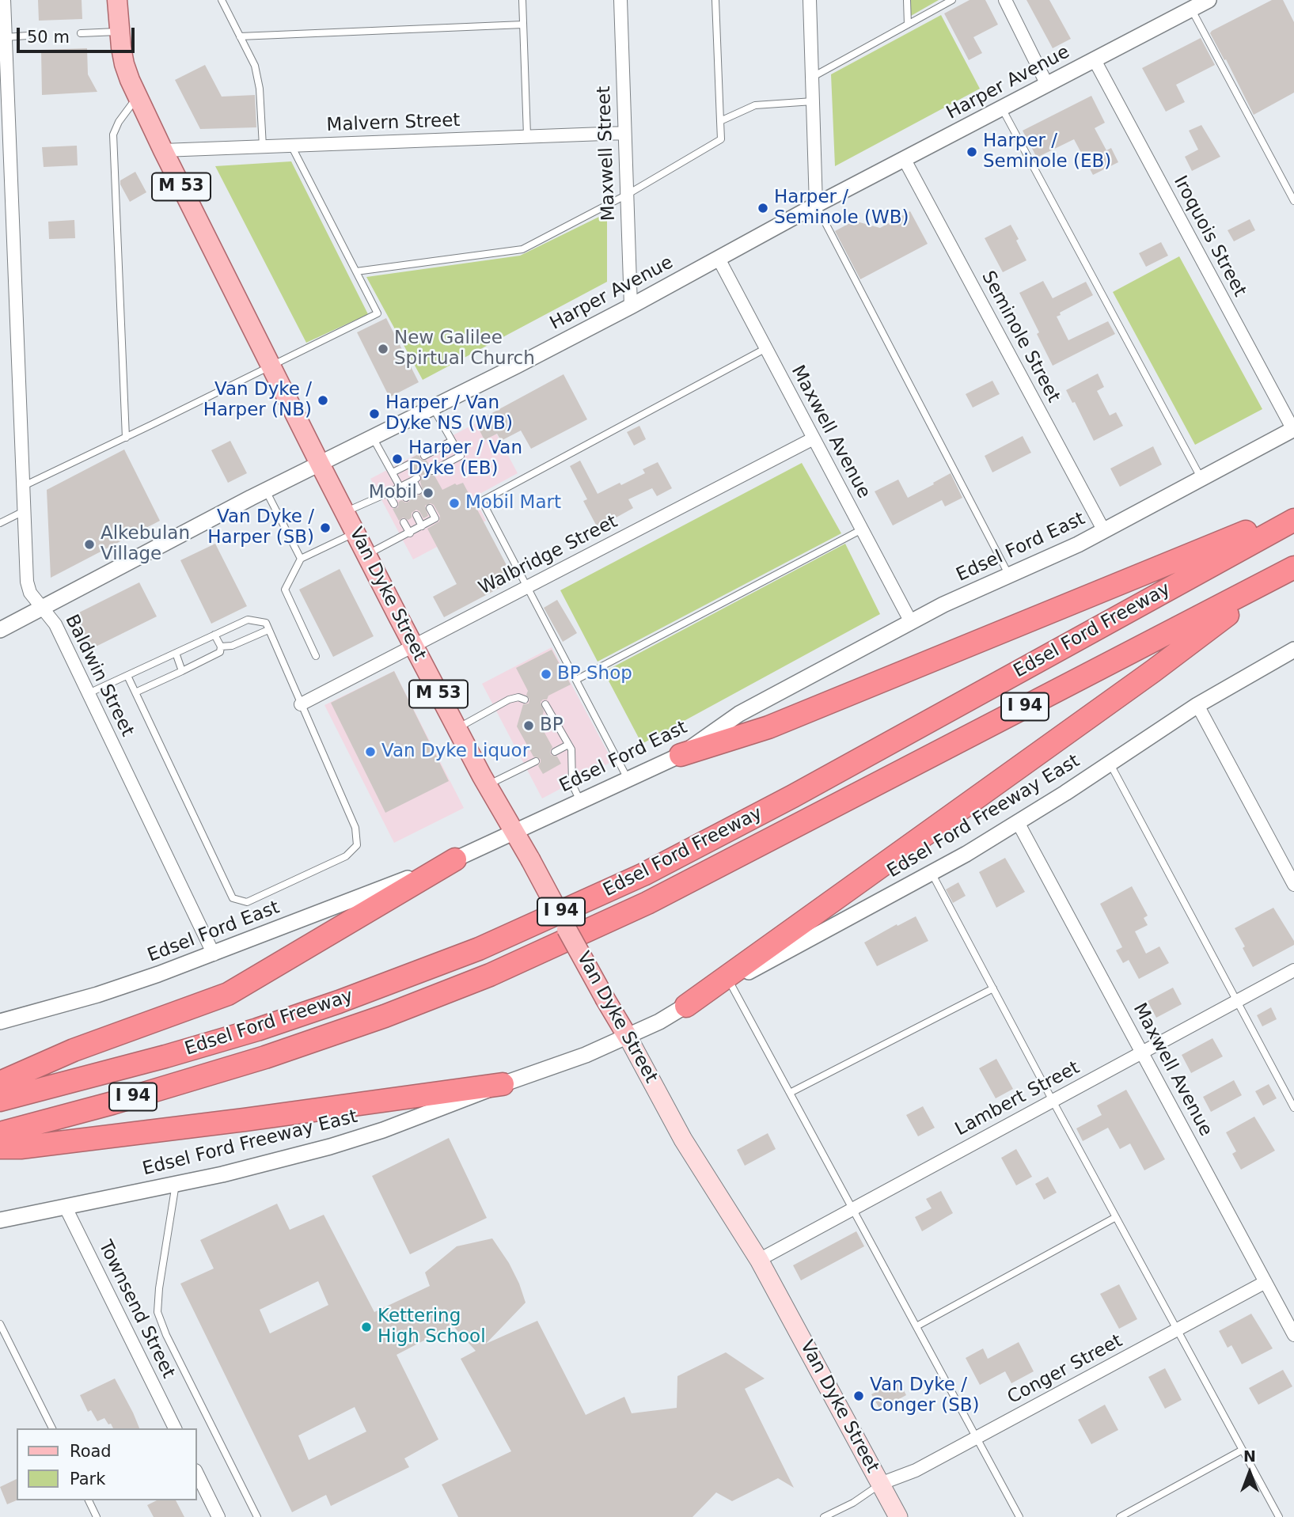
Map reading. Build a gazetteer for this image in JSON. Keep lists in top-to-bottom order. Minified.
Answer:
{"streets":{"highway":["Edsel Ford Freeway","I 94"],"main road":["M 53","Van Dyke Street"],"street":["Harper Avenue","Malvern Street","Maxwell Street","Iroquois Street","Seminole Street","Maxwell Avenue","Edsel Ford East","Walbridge Street","Baldwin Street","Edsel Ford Freeway East","Lambert Street","Townsend Street","Conger Street"]},"crossings":[["Harper Avenue","Maxwell Street"],["Harper Avenue","Iroquois Street"],["Harper Avenue","Seminole Street"],["Harper Avenue","Maxwell Avenue"],["Harper Avenue","Van Dyke Street"],["Harper Avenue","Baldwin Street"],["Malvern Street","Maxwell Street"],["Malvern Street","Van Dyke Street"],["Iroquois Street","Edsel Ford East"],["Seminole Street","Edsel Ford East"],["Maxwell Avenue","Edsel Ford East"],["Maxwell Avenue","Walbridge Street"],["Maxwell Avenue","Edsel Ford Freeway East"],["Maxwell Avenue","Lambert Street"],["Maxwell Avenue","Conger Street"],["Edsel Ford East","Van Dyke Street"],["Edsel Ford East","Baldwin Street"],["Walbridge Street","Van Dyke Street"],["Van Dyke Street","Edsel Ford Freeway East"],["Van Dyke Street","Lambert Street"],["Van Dyke Street","Conger Street"],["Edsel Ford Freeway East","Townsend Street"]],"places":["Harper / Seminole (EB)","Harper / Seminole (WB)","New Galilee Spirtual Church","Van Dyke / Harper (NB)","Harper / Van Dyke NS (WB)","Harper / Van Dyke (EB)","Mobil","Mobil Mart","Van Dyke / Harper (SB)","Alkebulan Village","BP Shop","BP","Van Dyke Liquor","Kettering High School","Van Dyke / Conger (SB)"],"legend":["Road","Park"],"scale_bar":"50 m","north":"top"}
